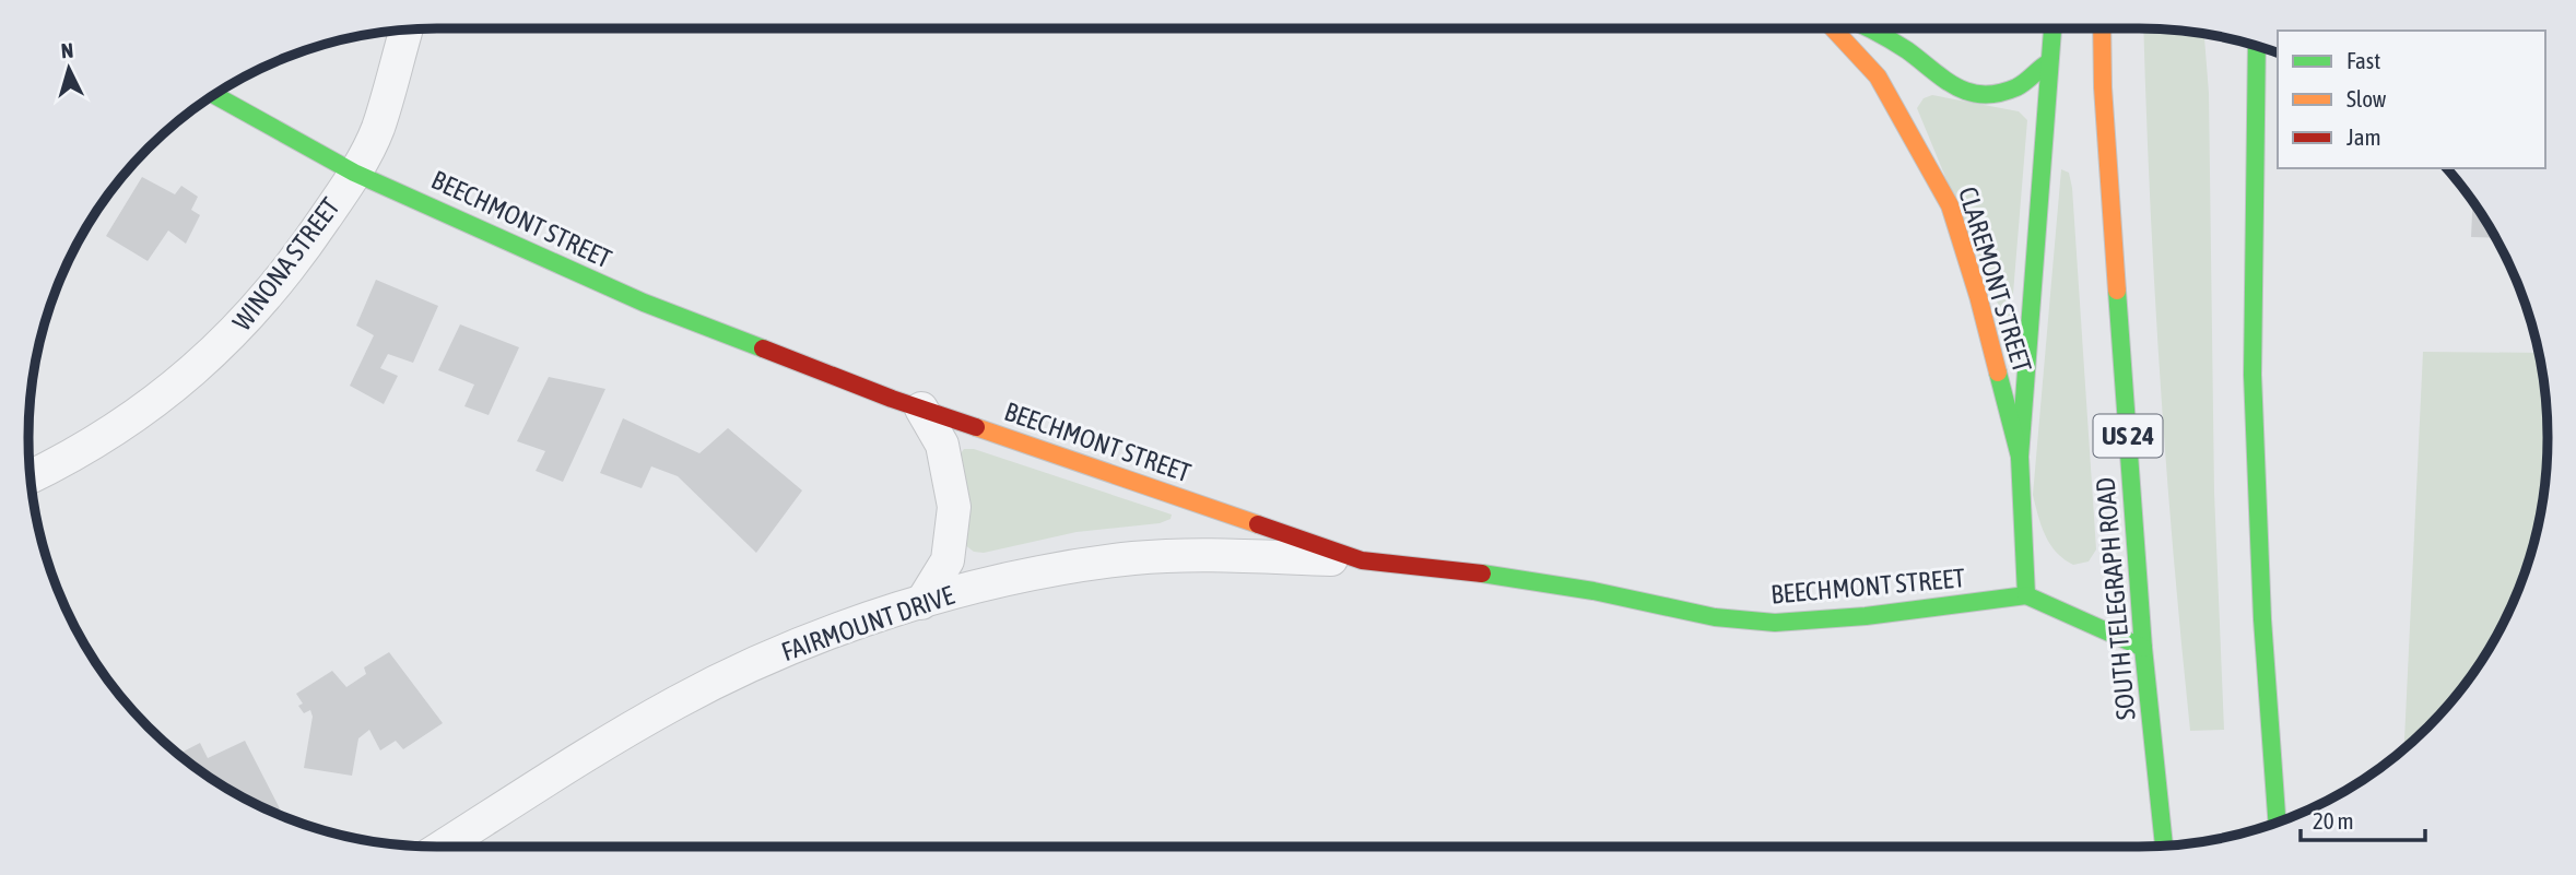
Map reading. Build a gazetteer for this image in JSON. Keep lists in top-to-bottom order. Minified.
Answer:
{"streets":{"street":["BEECHMONT STREET","WINONA STREET","CLAREMONT STREET","US 24","SOUTH TELEGRAPH ROAD","FAIRMOUNT DRIVE"]},"crossings":[["BEECHMONT STREET","WINONA STREET"],["BEECHMONT STREET","CLAREMONT STREET"],["BEECHMONT STREET","FAIRMOUNT DRIVE"]],"legend":["Fast","Slow","Jam"],"scale_bar":"20 m","north":"top"}
